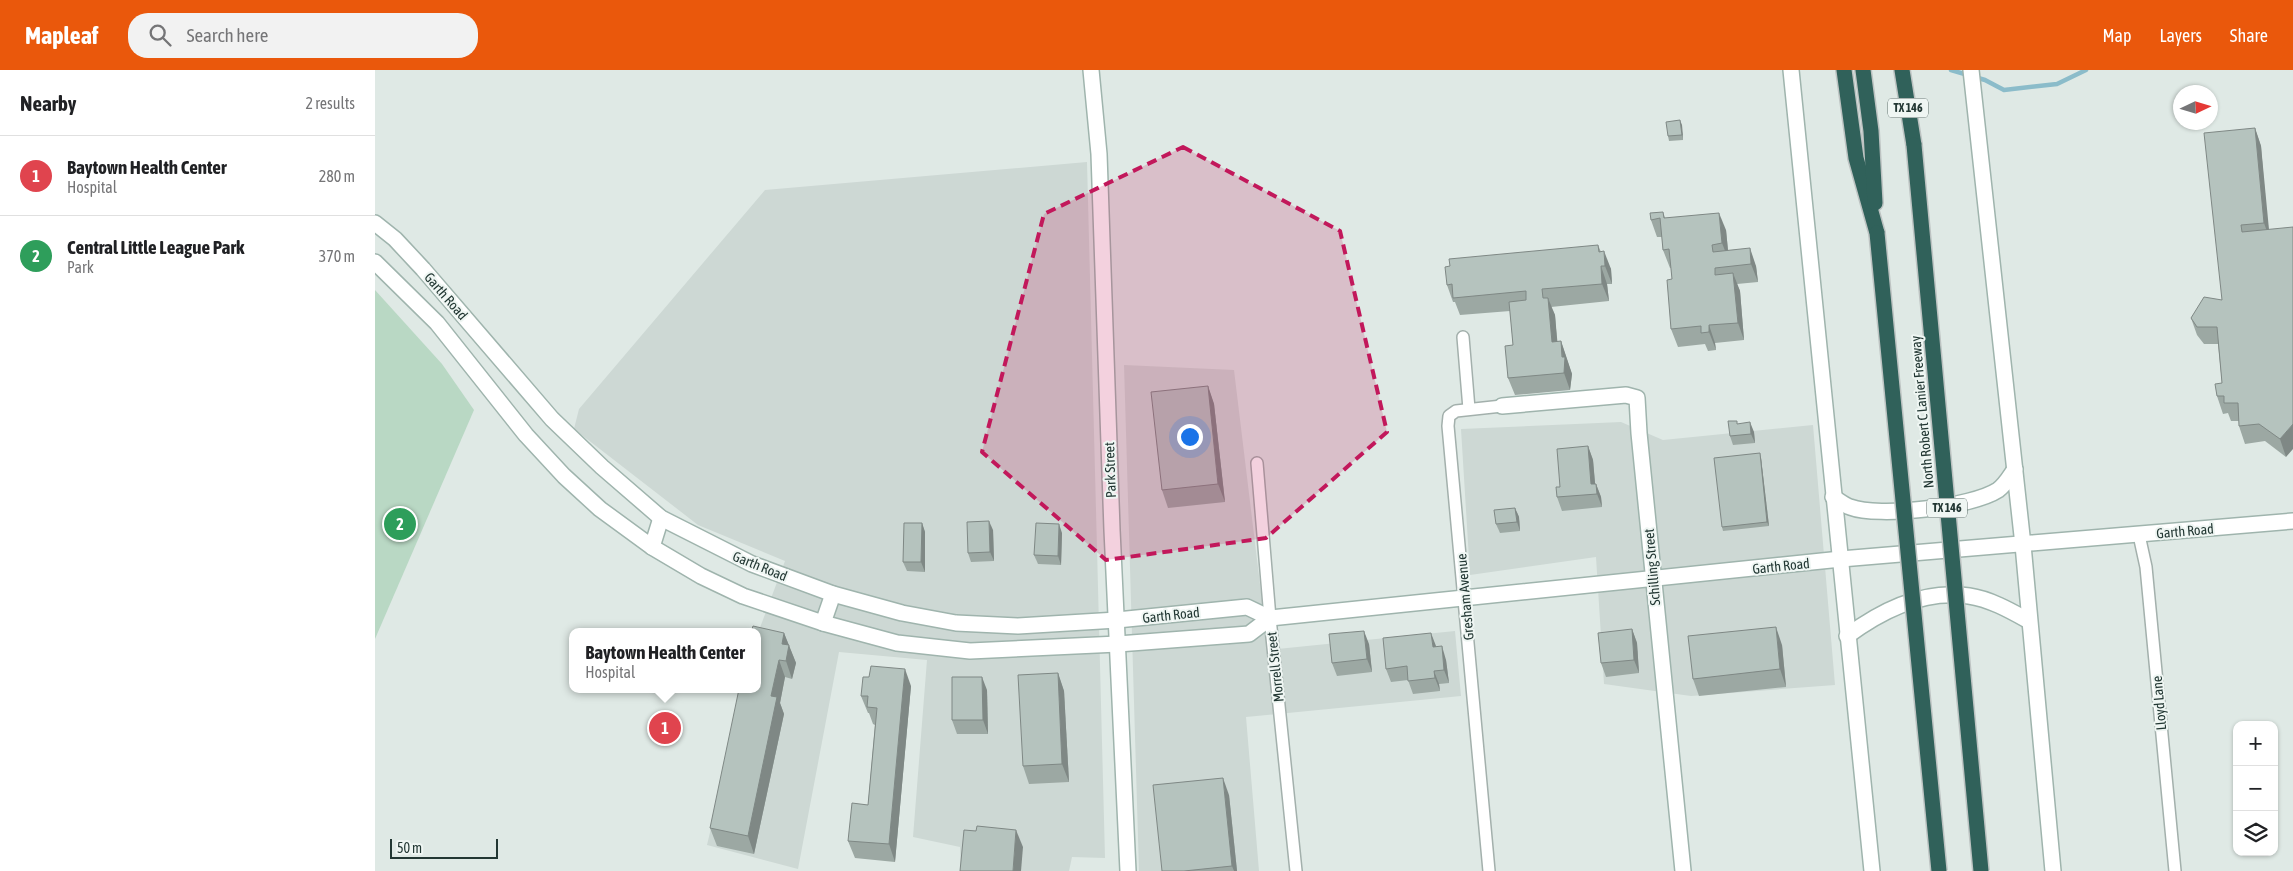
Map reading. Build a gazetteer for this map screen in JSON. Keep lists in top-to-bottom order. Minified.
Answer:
{"streets":{"highway":["TX 146","North Robert C Lanier Freeway"],"main road":["Garth Road","Park Street","Schilling Street"],"street":["Gresham Avenue","Morrell Street","Lloyd Lane"]},"crossings":[["Garth Road","Park Street"],["Garth Road","Schilling Street"],["Garth Road","Gresham Avenue"],["Garth Road","Morrell Street"],["Garth Road","Lloyd Lane"]],"scale_bar":"50 m","north":"right","page":{"header":"Mapleaf","search":"Search here","nav":["Map","Layers","Share"],"heading":["Nearby","2 results"],"list":[{"mark":"1","name":"Baytown Health Center","note":"Hospital","value":"280 m"},{"mark":"2","name":"Central Little League Park","note":"Park","value":"370 m"}],"pins":["2","1"],"popup":["Baytown Health Center","Hospital"],"map_buttons":["+","−"],"scale":"50 m"}}
